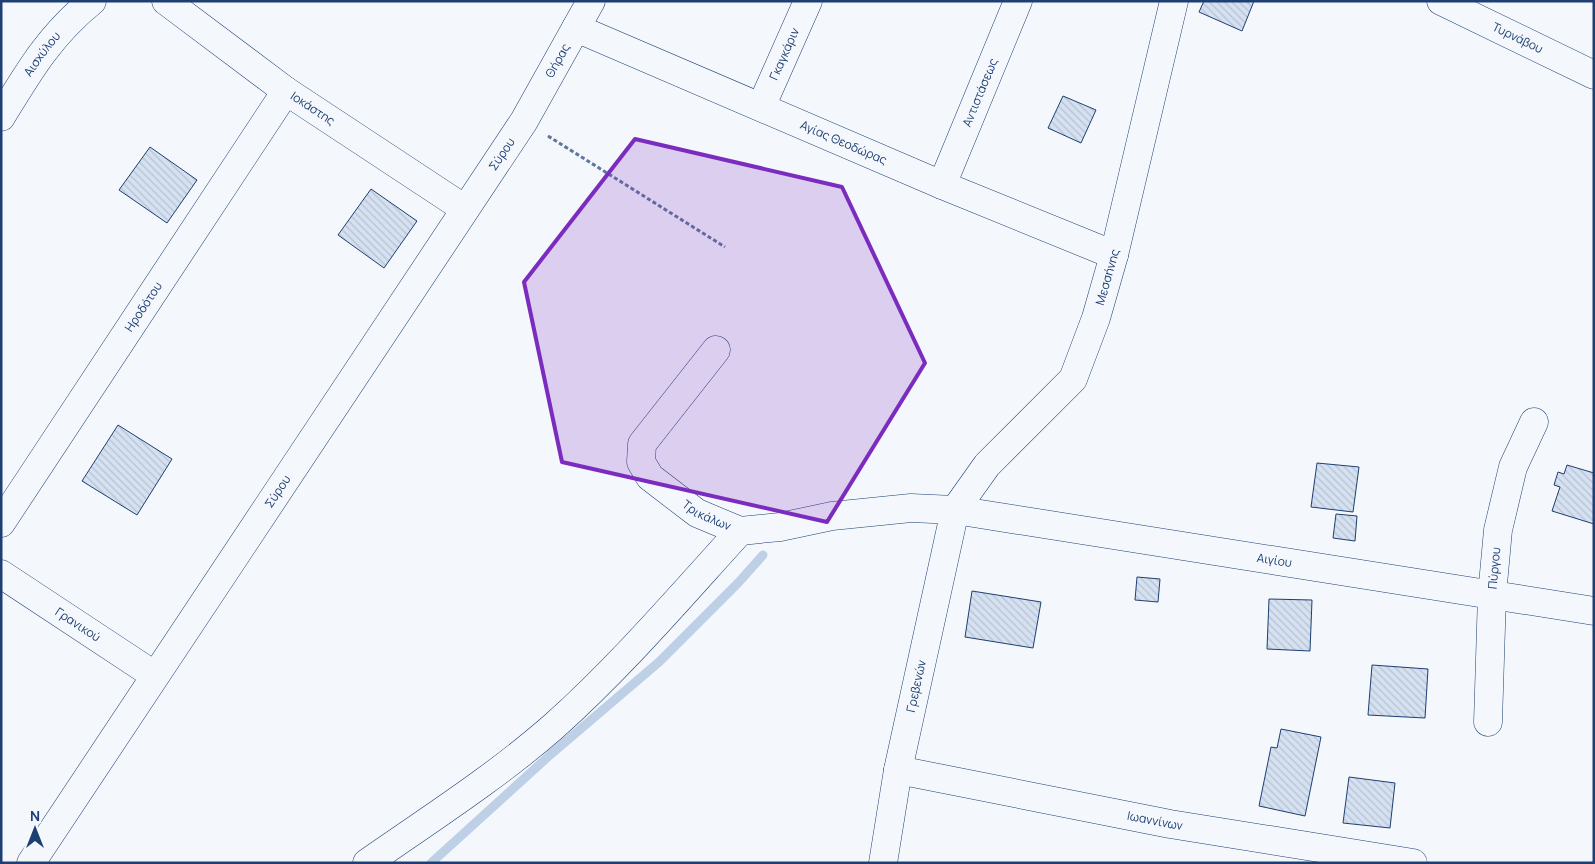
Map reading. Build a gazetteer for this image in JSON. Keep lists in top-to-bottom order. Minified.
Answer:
{"streets":{"street":["Τυρνάβου","Γκαγκάριν","Αισχύλου","Θήρας","Αντιστάσεως","Ιοκάστης","Αγίας Θεοδώρας","Σύρου","Μεσσήνης","Ηροδότου","Τρικάλων","Αιγίου","Πύργου","Γρανικού","Γρεβενών","Ιωαννίνων"]},"crossings":[["Γκαγκάριν","Αγίας Θεοδώρας"],["Θήρας","Αγίας Θεοδώρας"],["Θήρας","Σύρου"],["Αντιστάσεως","Αγίας Θεοδώρας"],["Ιοκάστης","Σύρου"],["Ιοκάστης","Ηροδότου"],["Αγίας Θεοδώρας","Μεσσήνης"],["Σύρου","Γρανικού"],["Μεσσήνης","Τρικάλων"],["Μεσσήνης","Αιγίου"],["Μεσσήνης","Γρεβενών"],["Τρικάλων","Αιγίου"],["Τρικάλων","Γρεβενών"],["Αιγίου","Πύργου"],["Αιγίου","Γρεβενών"],["Γρεβενών","Ιωαννίνων"]],"north":"top"}
